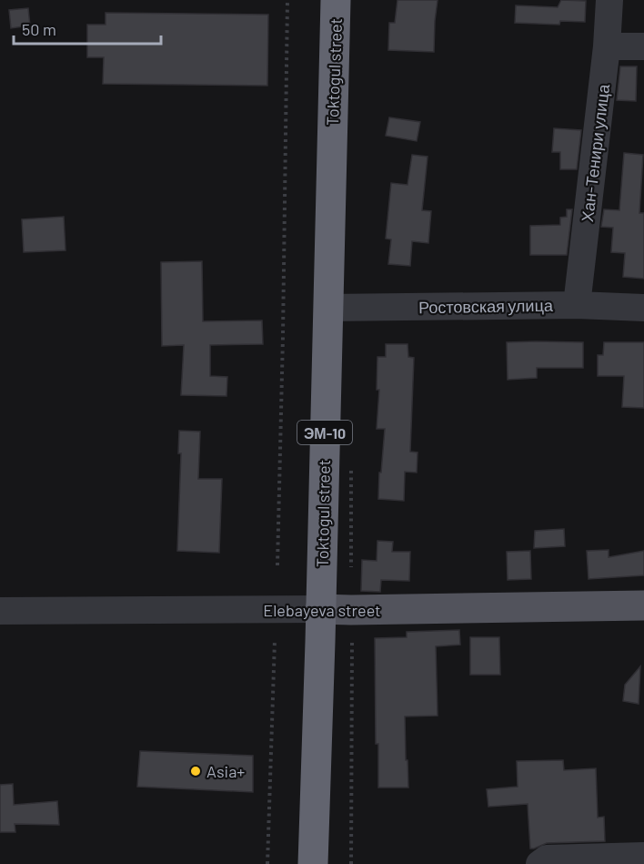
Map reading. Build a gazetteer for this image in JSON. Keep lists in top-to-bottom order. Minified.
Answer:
{"streets":{"highway":["Toktogul street","ЭМ-10"],"main road":["Elebayeva street"],"street":["Хан-Тенири улица","Ростовская улица"]},"crossings":[["Toktogul street","Ростовская улица"],["Toktogul street","Elebayeva street"],["Хан-Тенири улица","Ростовская улица"]],"places":["Asia+"],"scale_bar":"50 m"}
